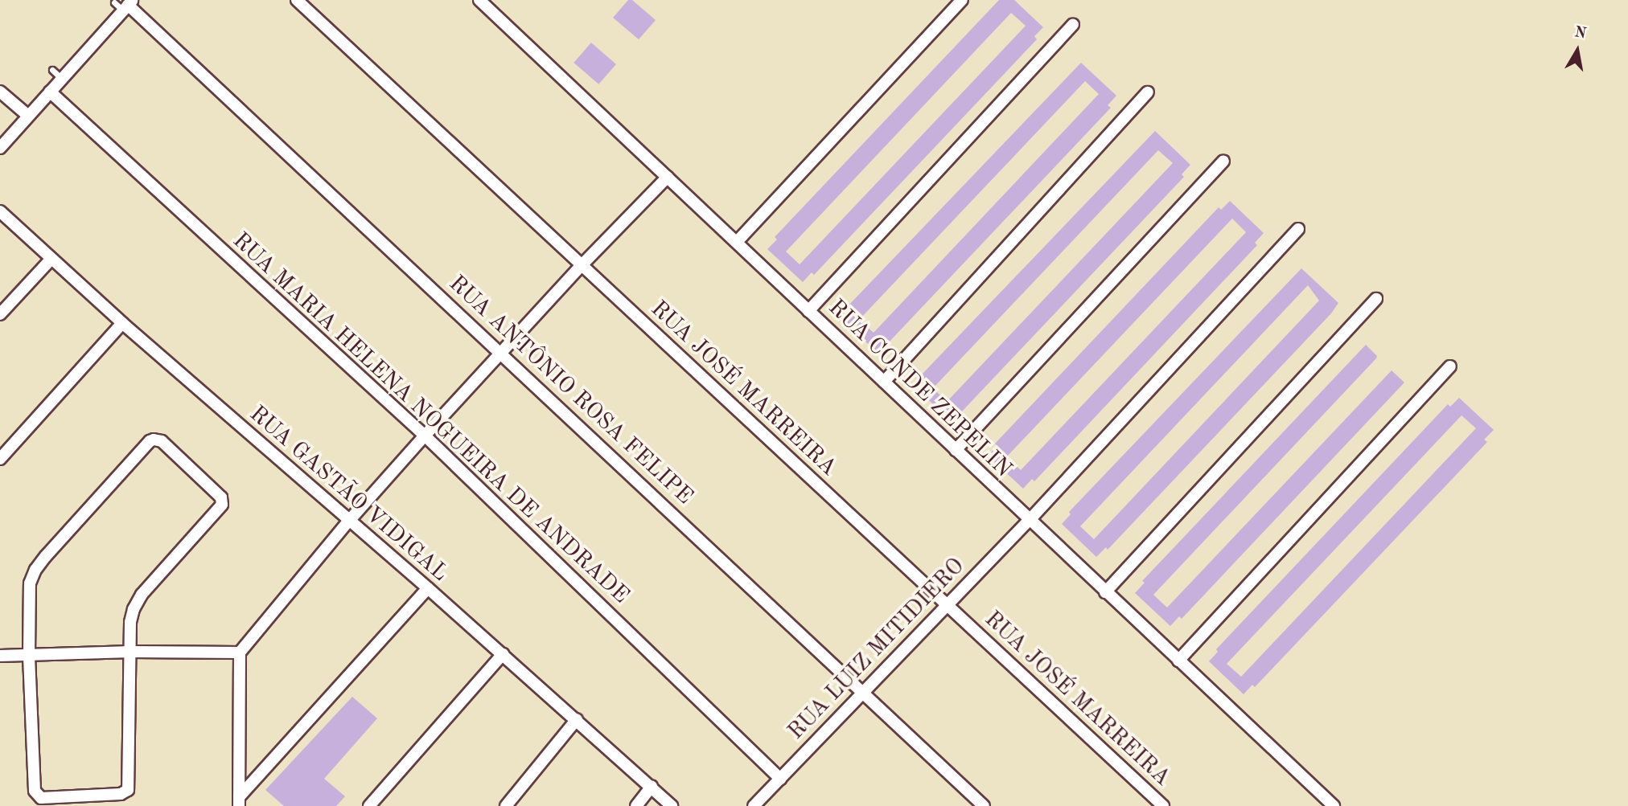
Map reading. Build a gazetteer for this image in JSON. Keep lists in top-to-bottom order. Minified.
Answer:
{"streets":{"street":["RUA JOSÉ MARREIRA","RUA CONDE ZEPELIN","RUA ANTÔNIO ROSA FELIPE","RUA MARIA HELENA NOGUEIRA DE ANDRADE","RUA GASTÃO VIDIGAL","RUA LUIZ MITIDIERO"]},"crossings":[["RUA JOSÉ MARREIRA","RUA LUIZ MITIDIERO"],["RUA CONDE ZEPELIN","RUA LUIZ MITIDIERO"],["RUA ANTÔNIO ROSA FELIPE","RUA LUIZ MITIDIERO"],["RUA MARIA HELENA NOGUEIRA DE ANDRADE","RUA LUIZ MITIDIERO"]],"north":"top"}
